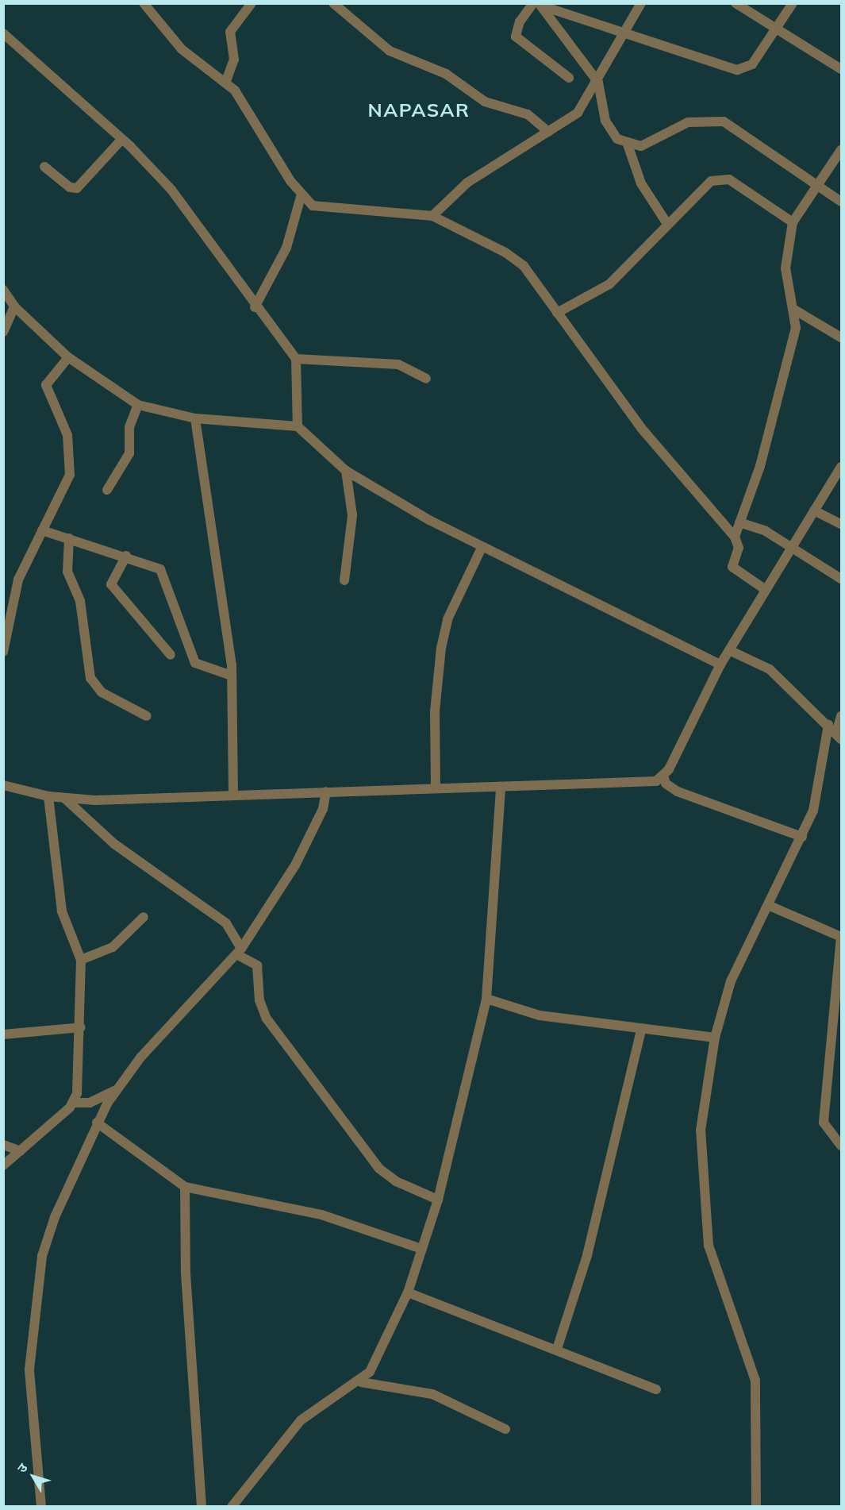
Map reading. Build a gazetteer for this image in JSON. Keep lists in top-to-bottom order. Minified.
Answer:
{"districts":["NAPASAR"],"north":"top left"}
